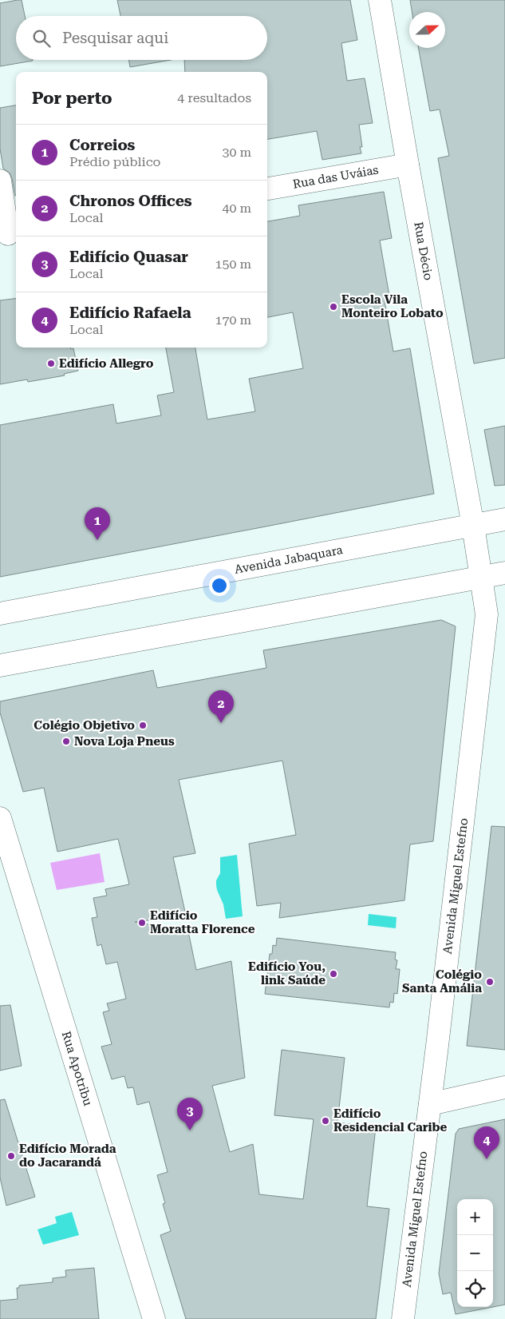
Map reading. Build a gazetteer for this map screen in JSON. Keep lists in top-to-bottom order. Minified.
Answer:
{"streets":{"street":["Rua das Uváias","Rua Décio","Avenida Jabaquara","Avenida Miguel Estefno","Rua Apotribu"]},"crossings":[["Rua das Uváias","Rua Décio"],["Rua Décio","Avenida Jabaquara"],["Rua Décio","Avenida Miguel Estefno"],["Avenida Jabaquara","Avenida Miguel Estefno"]],"places":["Escola Vila Monteiro Lobato","Edifício Allegro","Colégio Objetivo","Nova Loja Pneus","Edifício Moratta Florence","Edifício You, link Saúde","Colégio Santa Amália","Edifício Residencial Caribe","Edifício Morada do Jacarandá"],"north":"right","page":{"search":"Pesquisar aqui","heading":["Por perto","4 resultados"],"list":[{"mark":"1","name":"Correios","note":"Prédio público","value":"30 m"},{"mark":"2","name":"Chronos Offices","note":"Local","value":"40 m"},{"mark":"3","name":"Edifício Quasar","note":"Local","value":"150 m"},{"mark":"4","name":"Edifício Rafaela","note":"Local","value":"170 m"}],"pins":["1","2","3","4"],"map_buttons":["+","−"]}}
